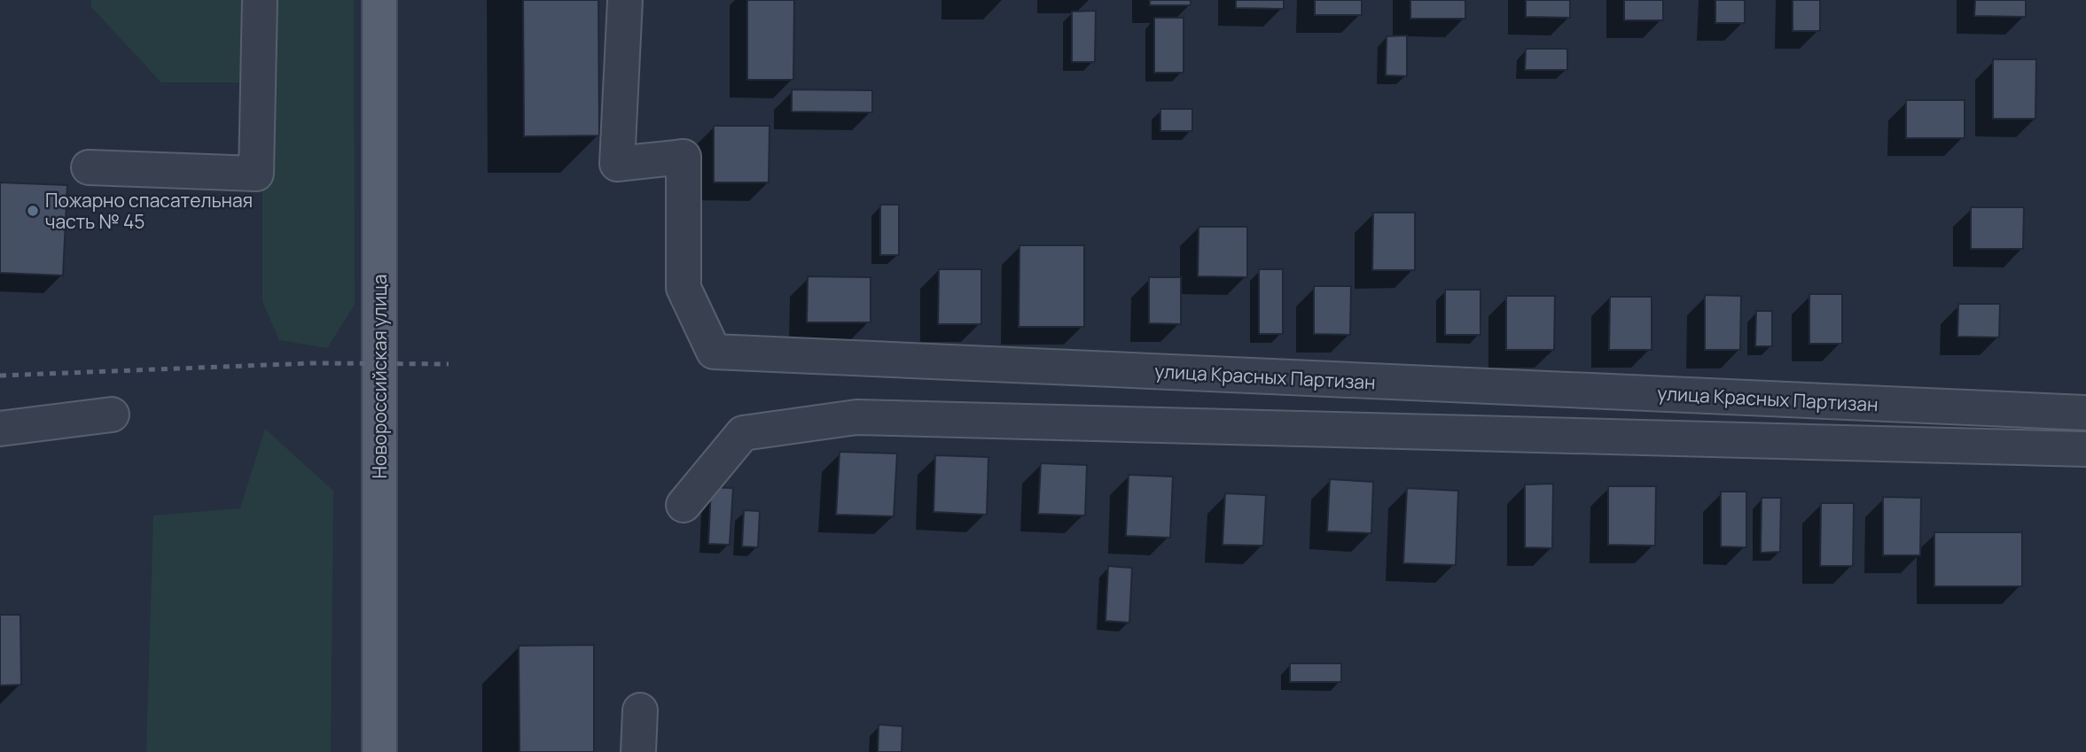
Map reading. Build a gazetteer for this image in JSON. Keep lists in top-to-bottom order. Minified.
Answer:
{"streets":{"main road":["Новороссийская улица"],"street":["улица Красных Партизан"]},"places":["Пожарно спасательная часть № 45"]}
